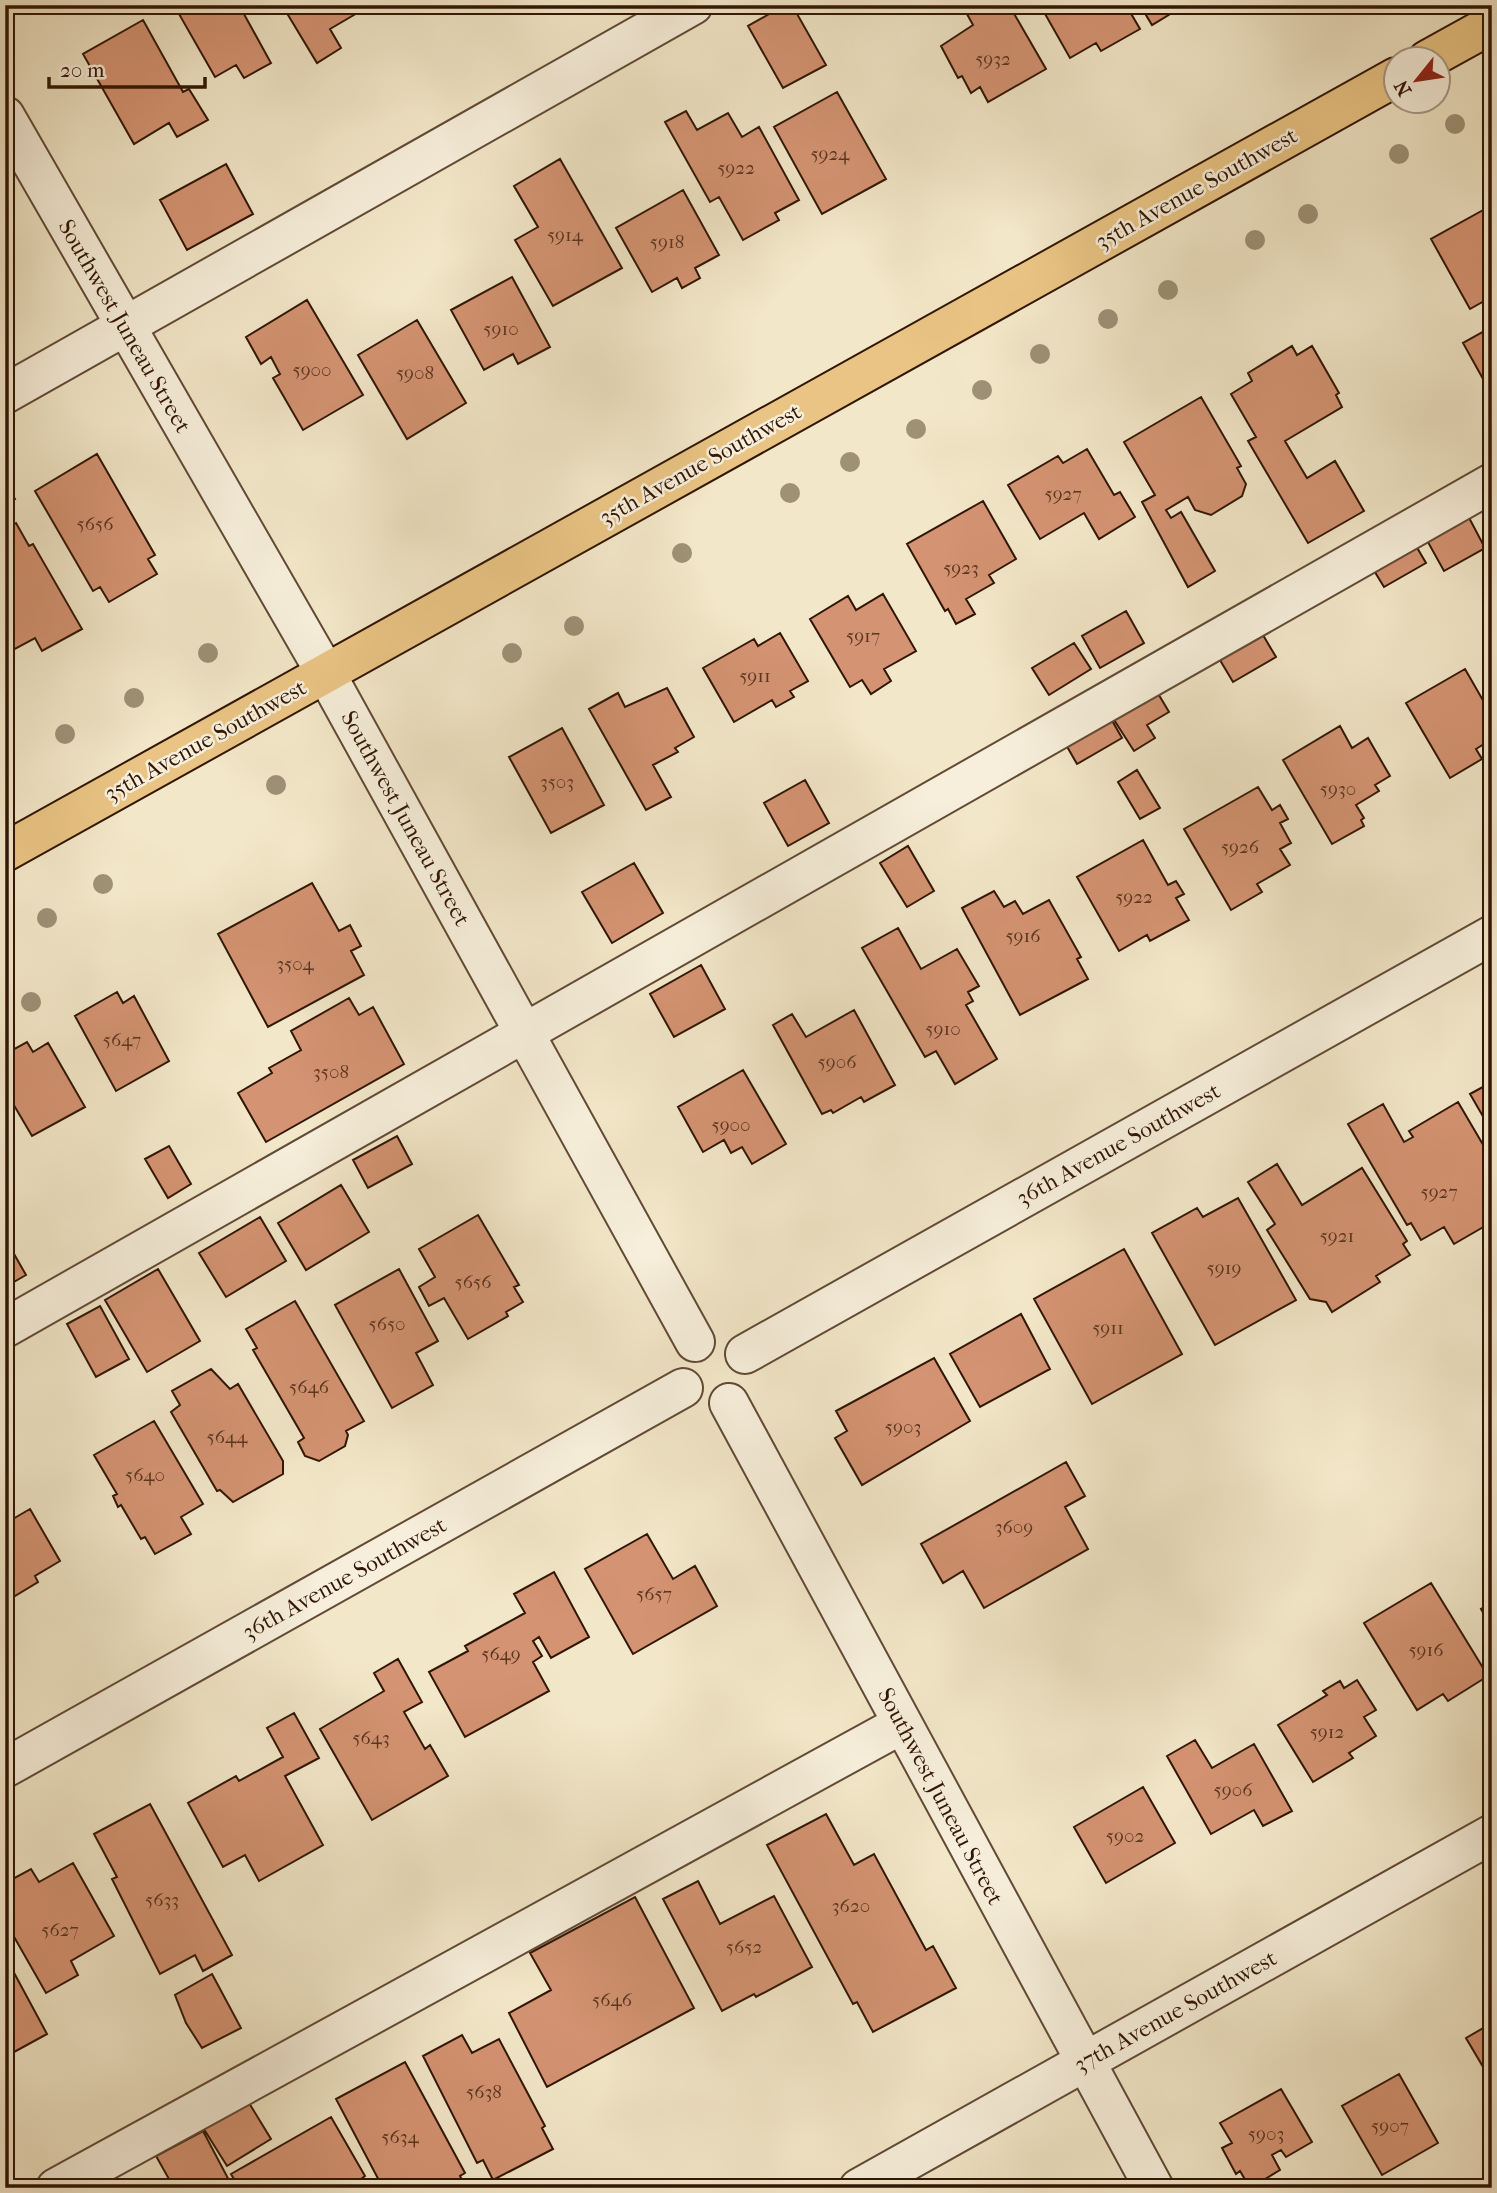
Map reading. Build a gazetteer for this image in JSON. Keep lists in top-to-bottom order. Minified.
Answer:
{"streets":{"main road":["35th Avenue Southwest"],"street":["Southwest Juneau Street","36th Avenue Southwest","37th Avenue Southwest"]},"crossings":[["35th Avenue Southwest","Southwest Juneau Street"],["Southwest Juneau Street","36th Avenue Southwest"],["Southwest Juneau Street","37th Avenue Southwest"]],"house_numbers":["5932","5924","5922","5914","5918","5910","5900","5908","5927","5656","5923","5917","5911","3503","5930","5926","5922","5916","3504","5910","5647","5906","3508","5900","5927","5921","5919","5656","5650","5911","5646","5903","5644","5640","3609","5657","5916","5649","5912","5643","5906","5902","5633","3620","5627","5652","5646","5638","5907","5903","5634"],"scale_bar":"20 m","north":"bottom left"}
